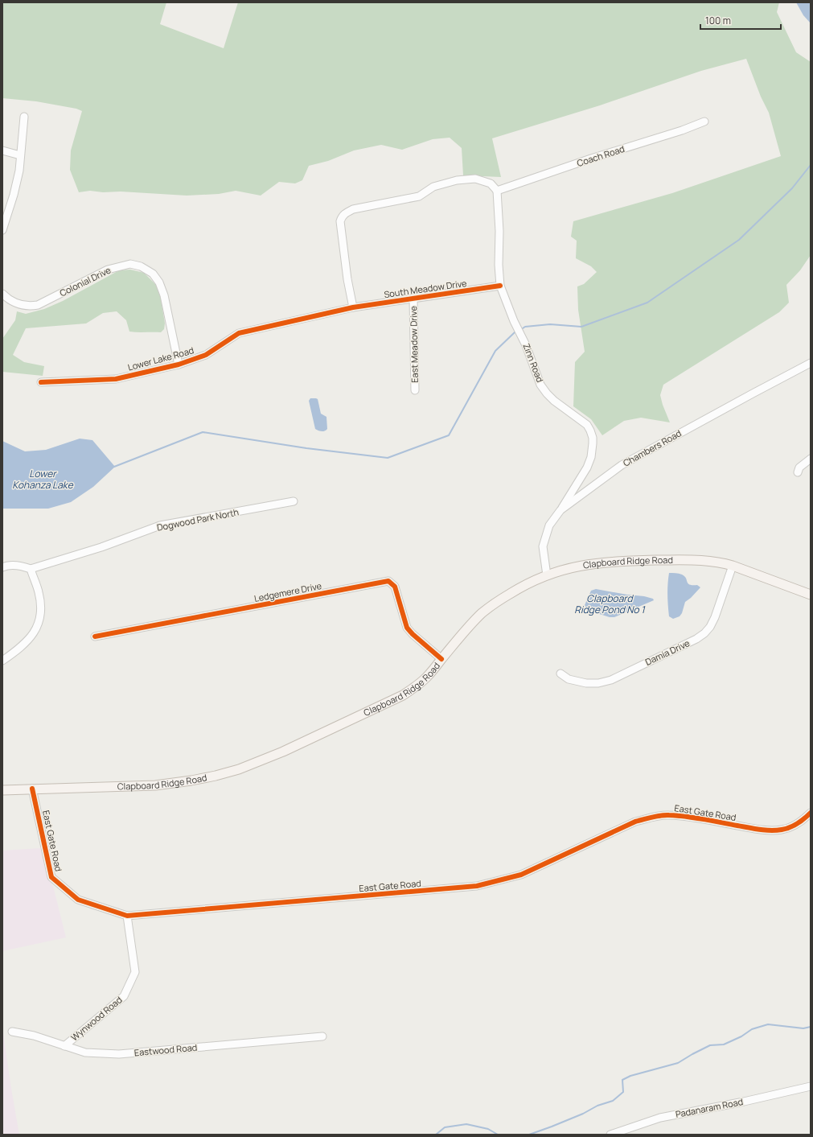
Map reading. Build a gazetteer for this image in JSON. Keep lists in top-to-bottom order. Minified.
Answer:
{"streets":{"main road":["Clapboard Ridge Road"],"street":["Coach Road","Colonial Drive","South Meadow Drive","East Meadow Drive","Lower Lake Road","Zinn Road","Chambers Road","Dogwood Park North","Ledgemere Drive","Damia Drive","East Gate Road","Wynwood Road","Eastwood Road","Padanaram Road"]},"crossings":[["Coach Road","Zinn Road"],["Colonial Drive","Lower Lake Road"],["South Meadow Drive","East Meadow Drive"],["South Meadow Drive","Lower Lake Road"],["South Meadow Drive","Zinn Road"],["Zinn Road","Chambers Road"],["Chambers Road","Clapboard Ridge Road"],["Clapboard Ridge Road","Ledgemere Drive"],["Clapboard Ridge Road","Damia Drive"],["Clapboard Ridge Road","East Gate Road"],["East Gate Road","Wynwood Road"],["Wynwood Road","Eastwood Road"]],"water":["Lower Kohanza Lake","Clapboard Ridge Pond No 1"],"scale_bar":"100 m"}
